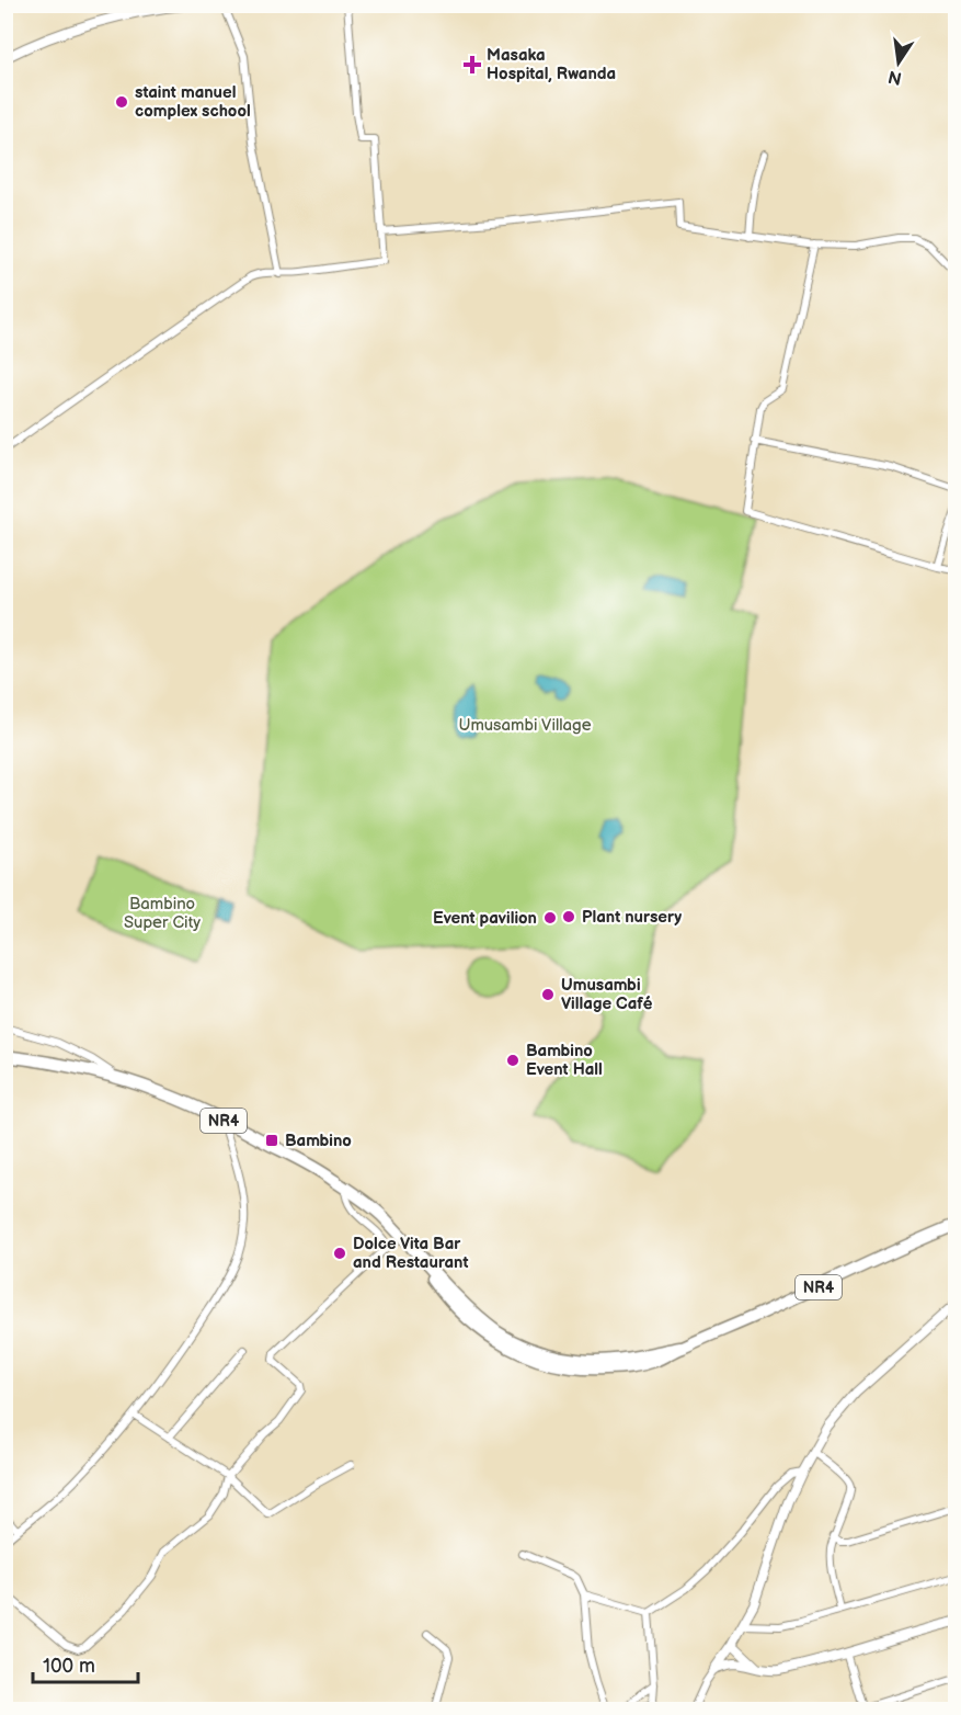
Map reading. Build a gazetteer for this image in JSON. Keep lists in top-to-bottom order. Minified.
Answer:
{"streets":{"highway":["NR4"]},"parks":["Umusambi Village","Bambino Super City"],"places":{"health":["Masaka Hospital, Rwanda"],"other":["staint manuel complex school","Plant nursery","Event pavilion","Umusambi Village Café","Bambino Event Hall","Dolce Vita Bar and Restaurant"],"transit":["Bambino"]},"scale_bar":"100 m","north":"bottom"}
